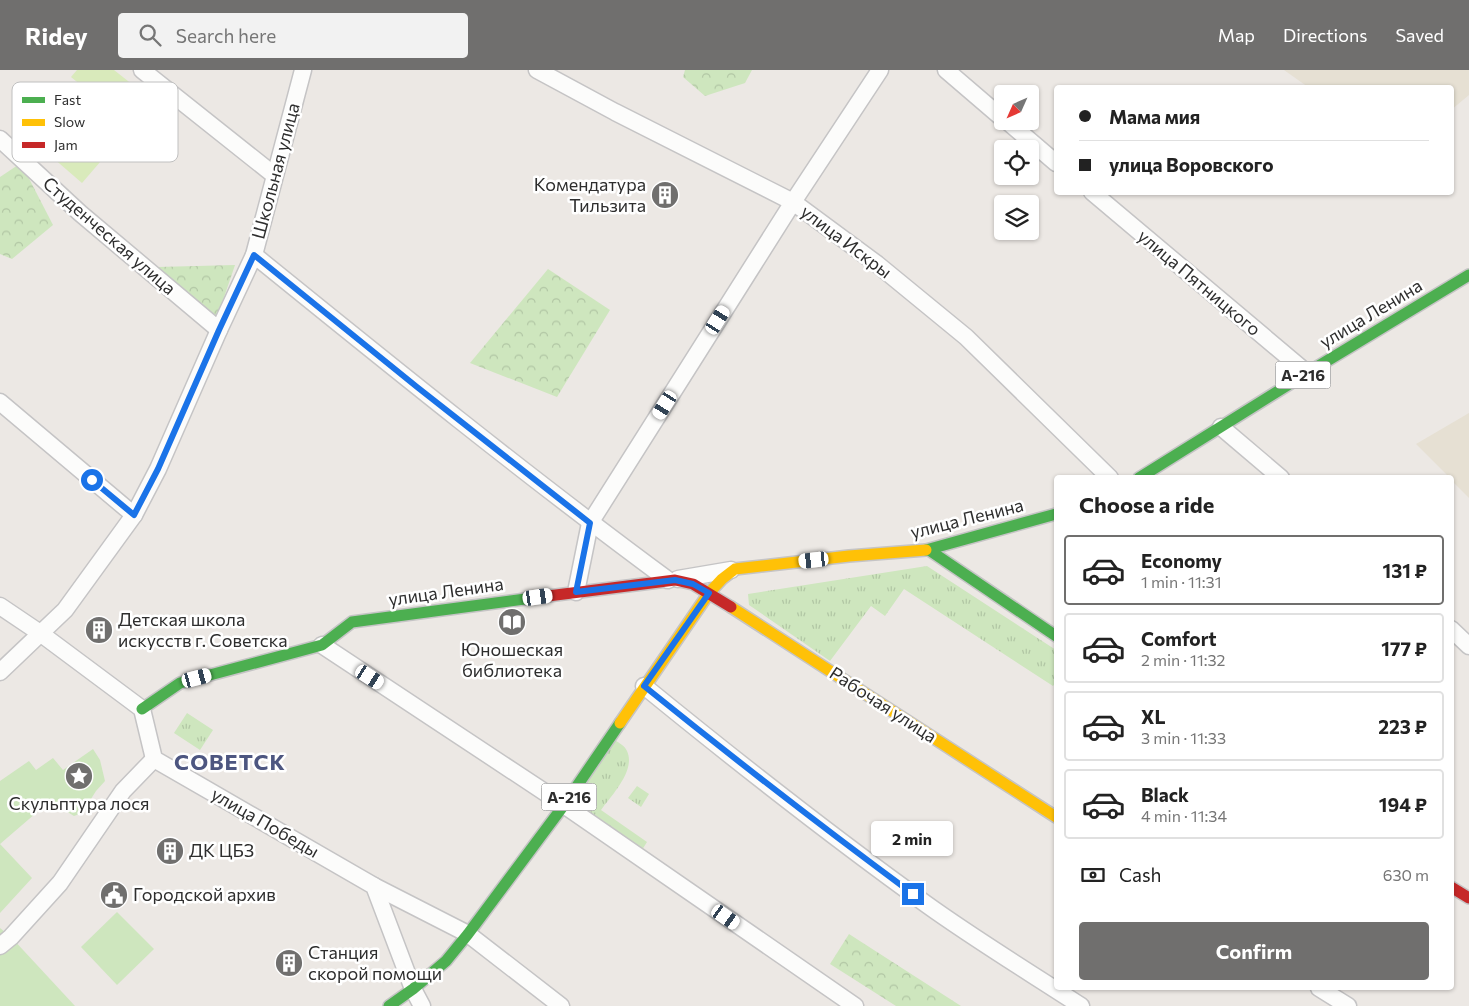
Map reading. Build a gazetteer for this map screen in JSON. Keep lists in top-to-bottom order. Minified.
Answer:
{"streets":{"main road":["улица Ленина","А-216","Рабочая улица"],"street":["Школьная улица","Студенческая улица","улица Искры","улица Пятницкого","улица Победы"]},"crossings":[["Школьная улица","Студенческая улица"],["улица Пятницкого","улица Ленина"],["улица Ленина","А-216"],["улица Ленина","Рабочая улица"],["А-216","Рабочая улица"],["А-216","улица Победы"]],"districts":["СОВЕТСК"],"places":{"building":["Комендатура Тильзита","Детская школа искусств г. Советска","ДК ЦБЗ","Станция скорой помощи"],"library":["Юношеская библиотека"],"place":["Скульптура лося"],"public building":["Городской архив"]},"legend":["Fast","Slow","Jam"],"north":"bottom left","page":{"header":"Ridey","search":"Search here","nav":["Map","Directions","Saved"],"banner":["Мама мия","улица Воровского"],"heading":"Choose a ride","list":[{"name":"Economy","note":"1 min · 11:31","value":"131 ₽"},{"name":"Comfort","note":"2 min · 11:32","value":"177 ₽"},{"name":"XL","note":"3 min · 11:33","value":"223 ₽"},{"name":"Black","note":"4 min · 11:34","value":"194 ₽"}],"bubble":"2 min","pay":["Cash","630 m"],"buttons":"Confirm"}}
